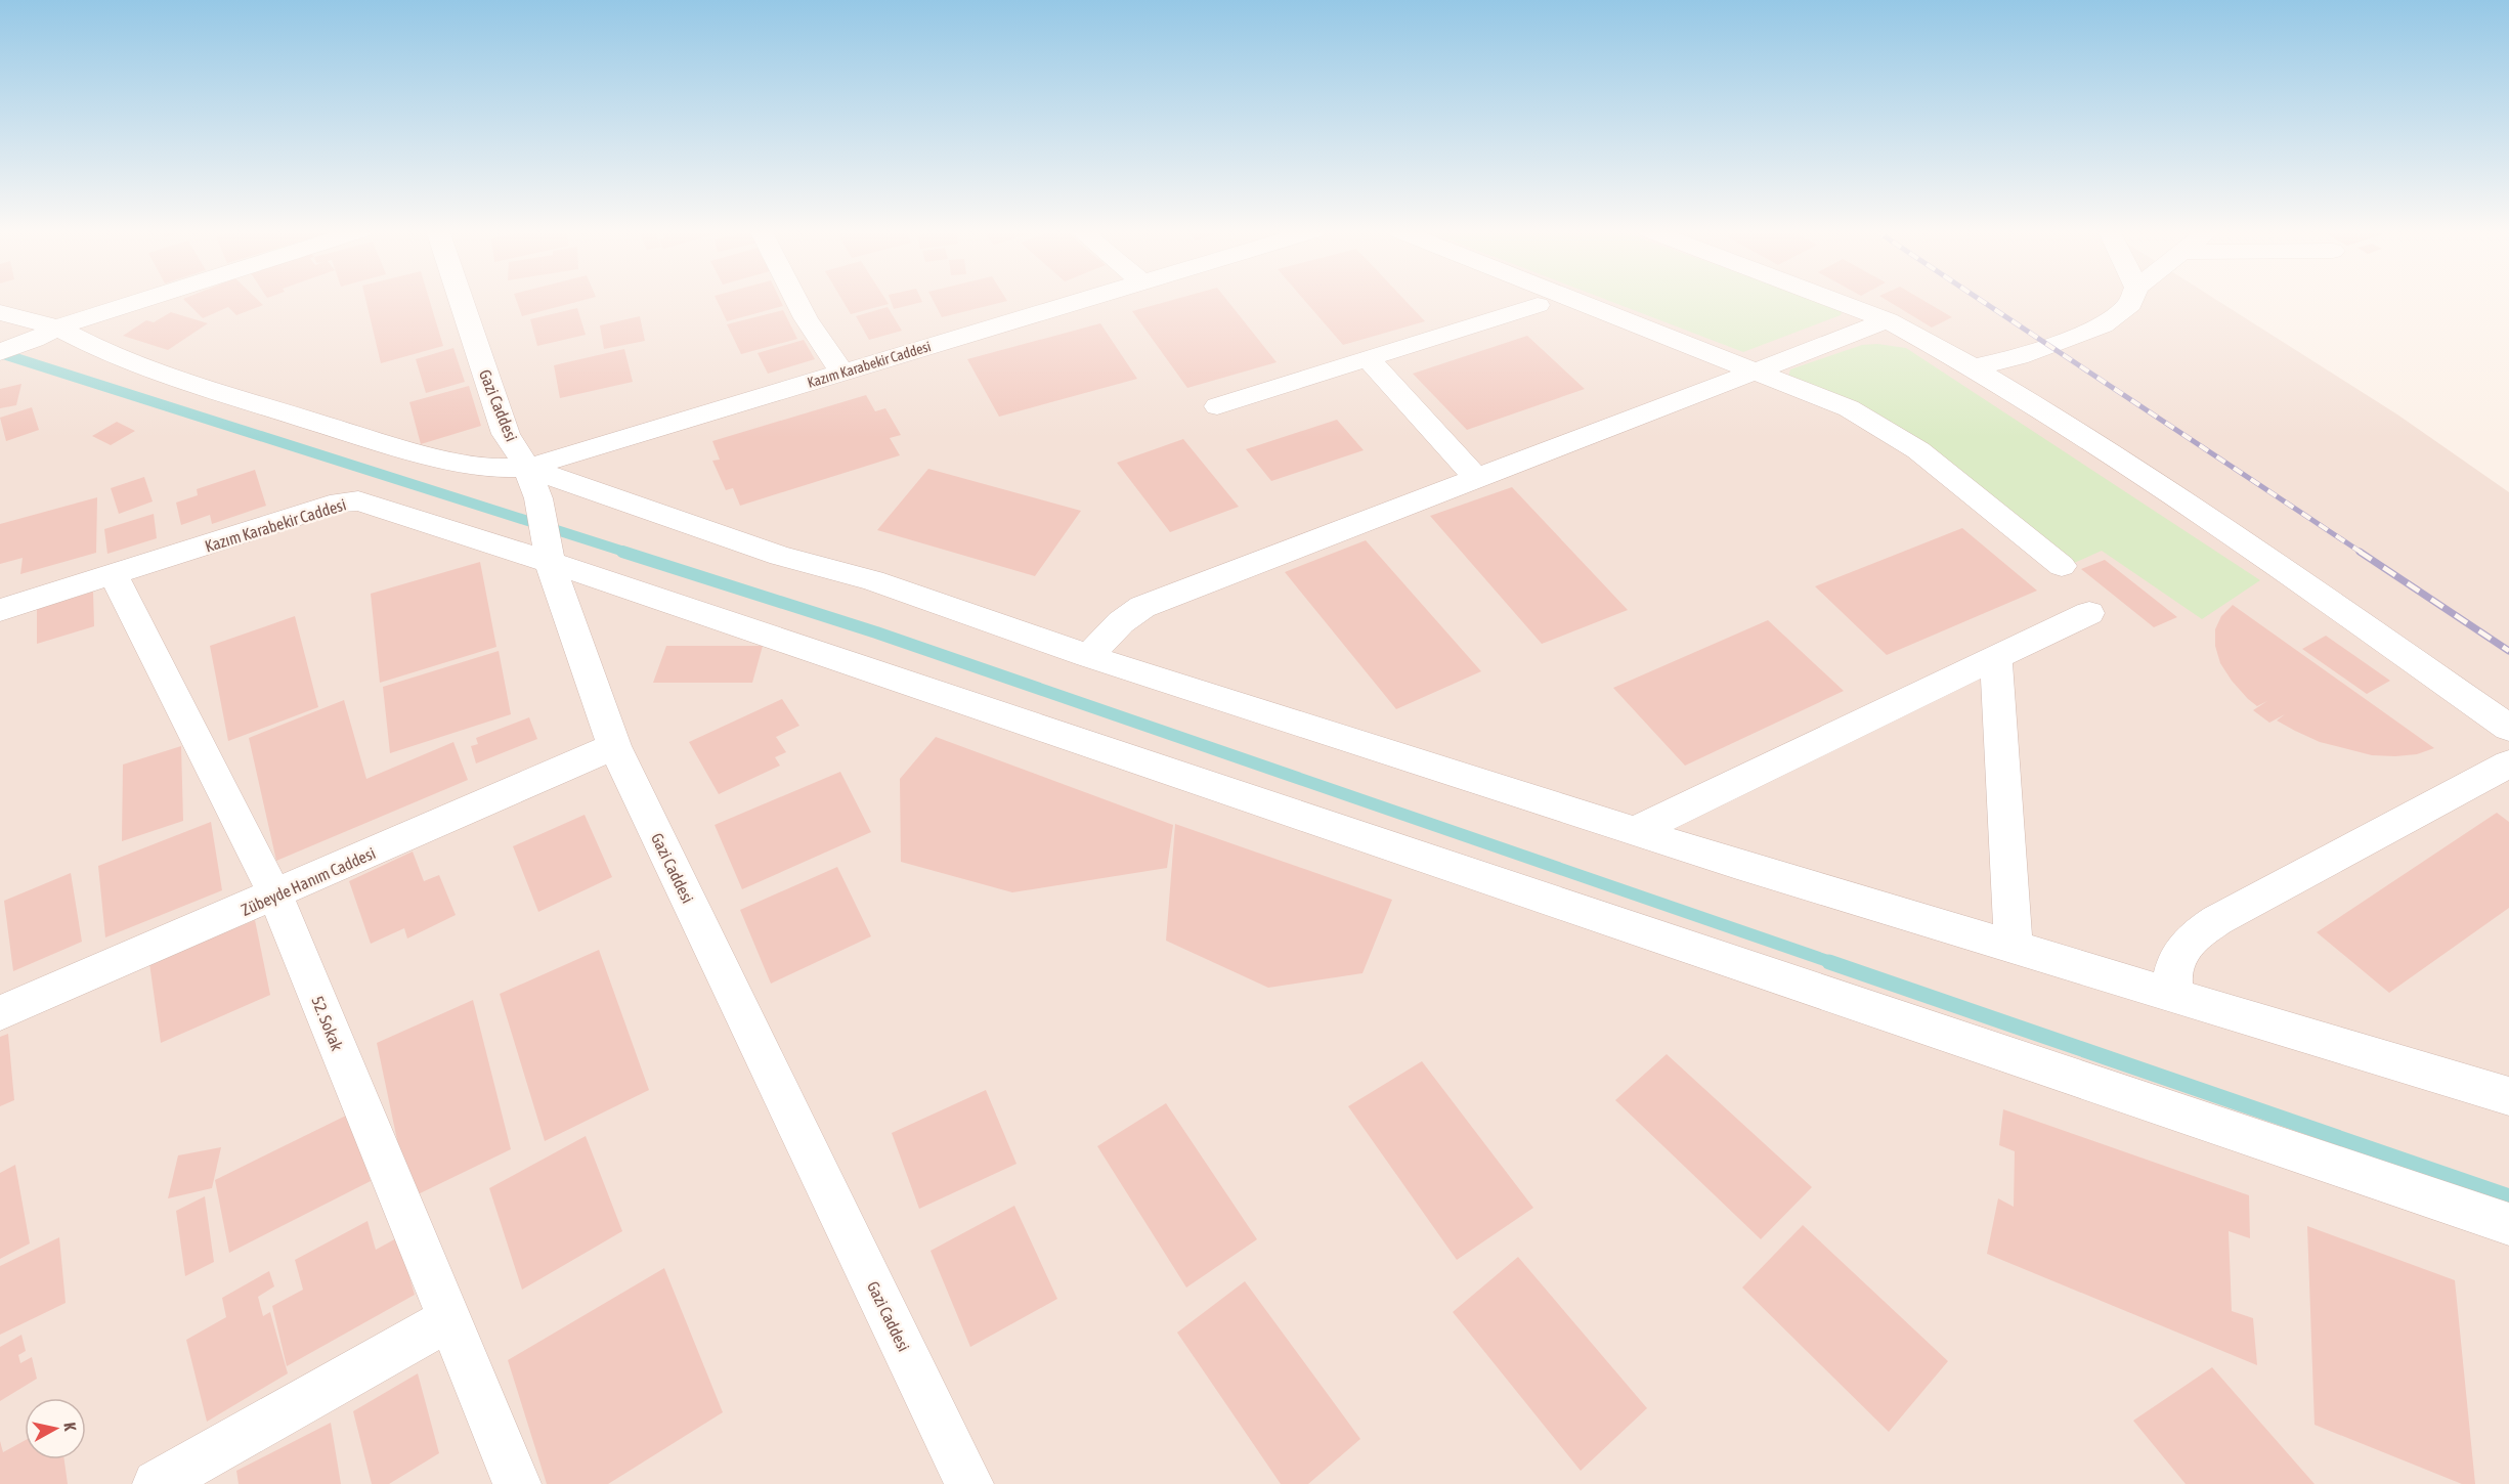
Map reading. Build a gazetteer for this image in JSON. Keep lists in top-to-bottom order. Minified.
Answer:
{"streets":{"street":["Kazım Karabekir Caddesi","Gazi Caddesi","Zübeyde Hanım Caddesi","52. Sokak"]},"crossings":[["Kazım Karabekir Caddesi","Gazi Caddesi"],["Kazım Karabekir Caddesi","52. Sokak"],["Gazi Caddesi","Zübeyde Hanım Caddesi"],["Zübeyde Hanım Caddesi","52. Sokak"]],"north":"right"}
